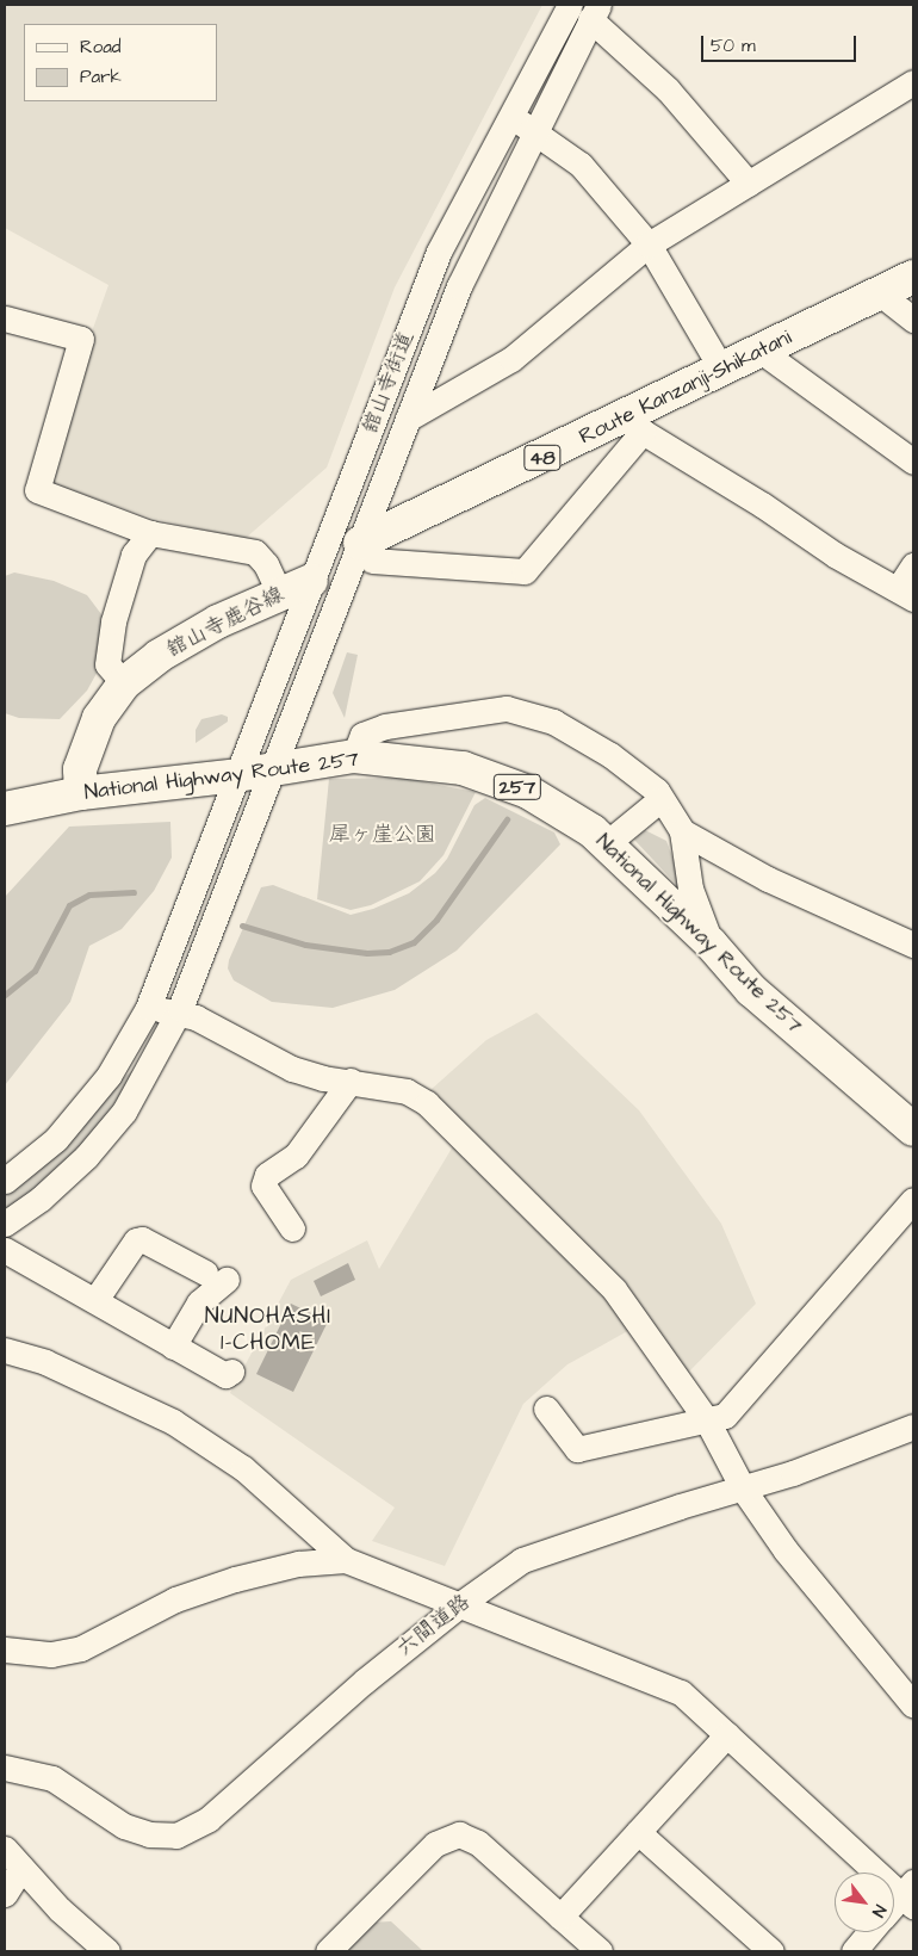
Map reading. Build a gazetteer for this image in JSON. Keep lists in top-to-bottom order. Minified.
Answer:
{"streets":{"main road":["Route Kanzanji-Shikatani","48","舘山寺鹿谷線","National Highway Route 257","257"],"street":["舘山寺街道","六間道路"]},"crossings":[["舘山寺街道","Route Kanzanji-Shikatani"],["舘山寺街道","舘山寺鹿谷線"],["舘山寺街道","National Highway Route 257"],["舘山寺鹿谷線","National Highway Route 257"]],"districts":["NUNOHASHI 1-CHOME"],"parks":["犀ヶ崖公園"],"legend":["Road","Park"],"scale_bar":"50 m","north":"bottom right"}
